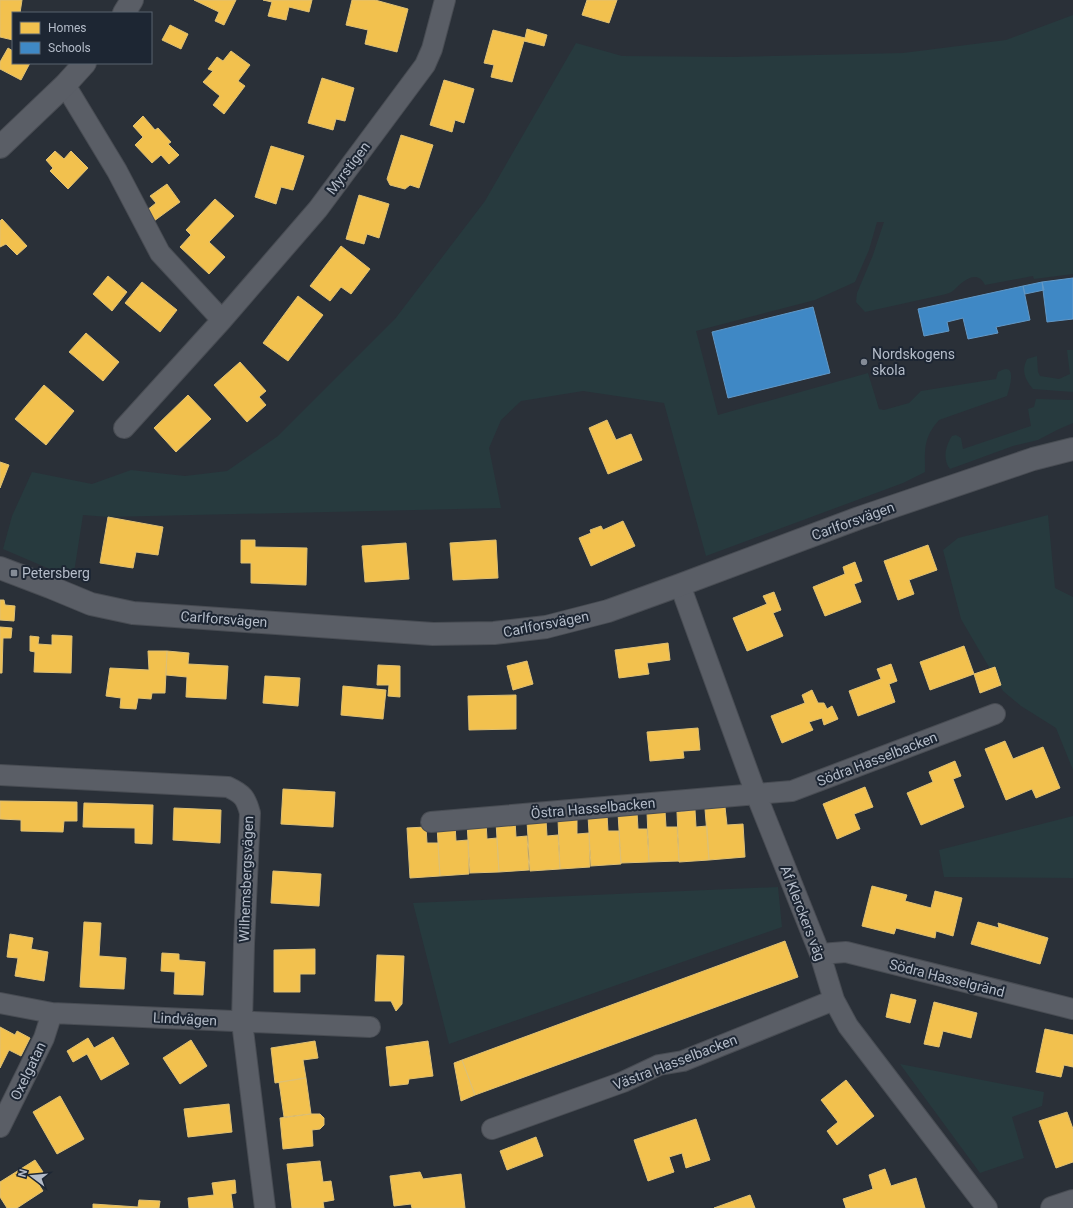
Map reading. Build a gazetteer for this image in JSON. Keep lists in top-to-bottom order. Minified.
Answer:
{"streets":{"street":["Myrstigen","Carlforsvägen","Södra Hasselbacken","Östra Hasselbacken","Wilhemsbergsvägen","Af Klerckers väg","Södra Hasselgränd","Lindvägen","Västra Hasselbacken","Oxelgatan"]},"crossings":[["Carlforsvägen","Af Klerckers väg"],["Södra Hasselbacken","Östra Hasselbacken"],["Södra Hasselbacken","Af Klerckers väg"],["Östra Hasselbacken","Af Klerckers väg"],["Wilhemsbergsvägen","Lindvägen"],["Af Klerckers väg","Södra Hasselgränd"],["Af Klerckers väg","Västra Hasselbacken"],["Lindvägen","Oxelgatan"]],"places":{"other":["Nordskogens skola"],"transit":["Petersberg"]},"legend":["Homes","Schools"],"north":"left"}
